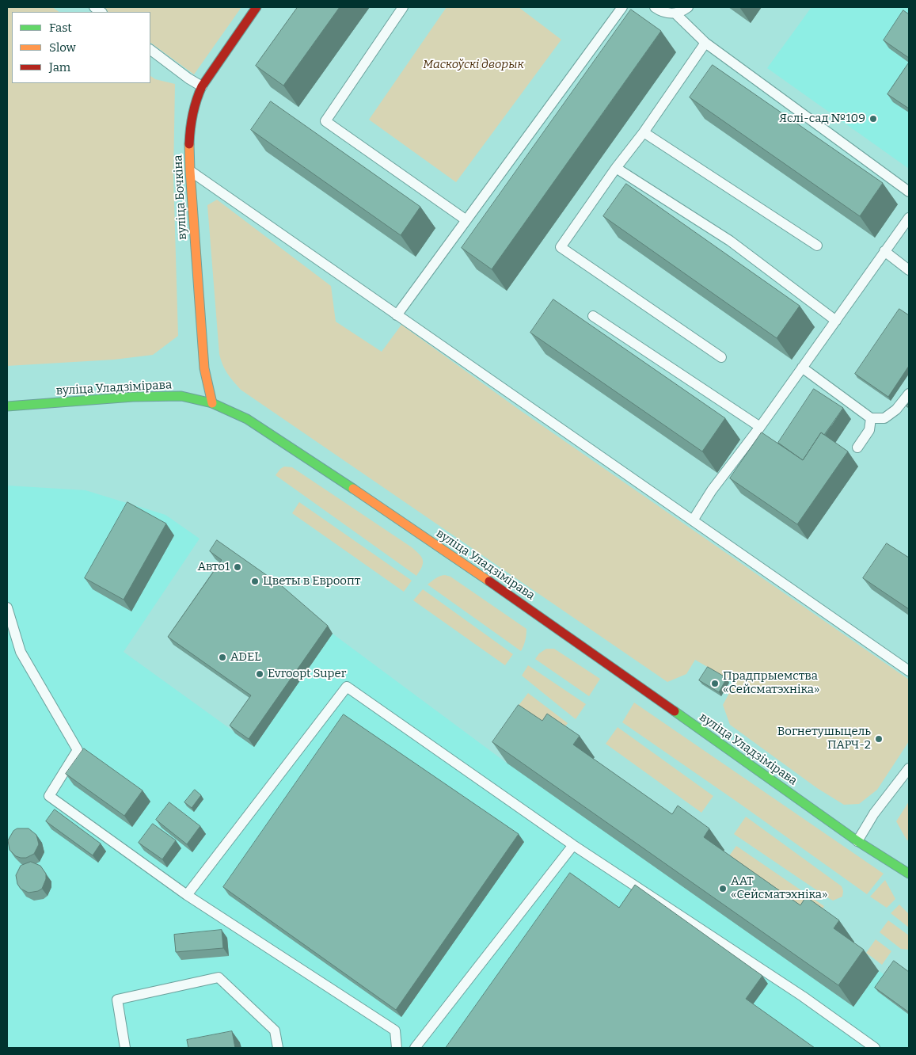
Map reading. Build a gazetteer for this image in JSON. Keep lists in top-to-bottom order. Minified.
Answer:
{"streets":{"main road":["вуліца Бочкіна","вуліца Уладзімірава"]},"crossings":[["вуліца Бочкіна","вуліца Уладзімірава"]],"parks":["Маскоўскі дворык"],"places":["Яслі-сад №109","Авто1","Цветы в Евроопт","ADEL","Evroopt Super","Прадпрыемства «Сейсматэхніка»","Вогнетушыцель ПАРЧ-2","ААТ «Сейсматэхніка»"],"legend":["Fast","Slow","Jam"]}
